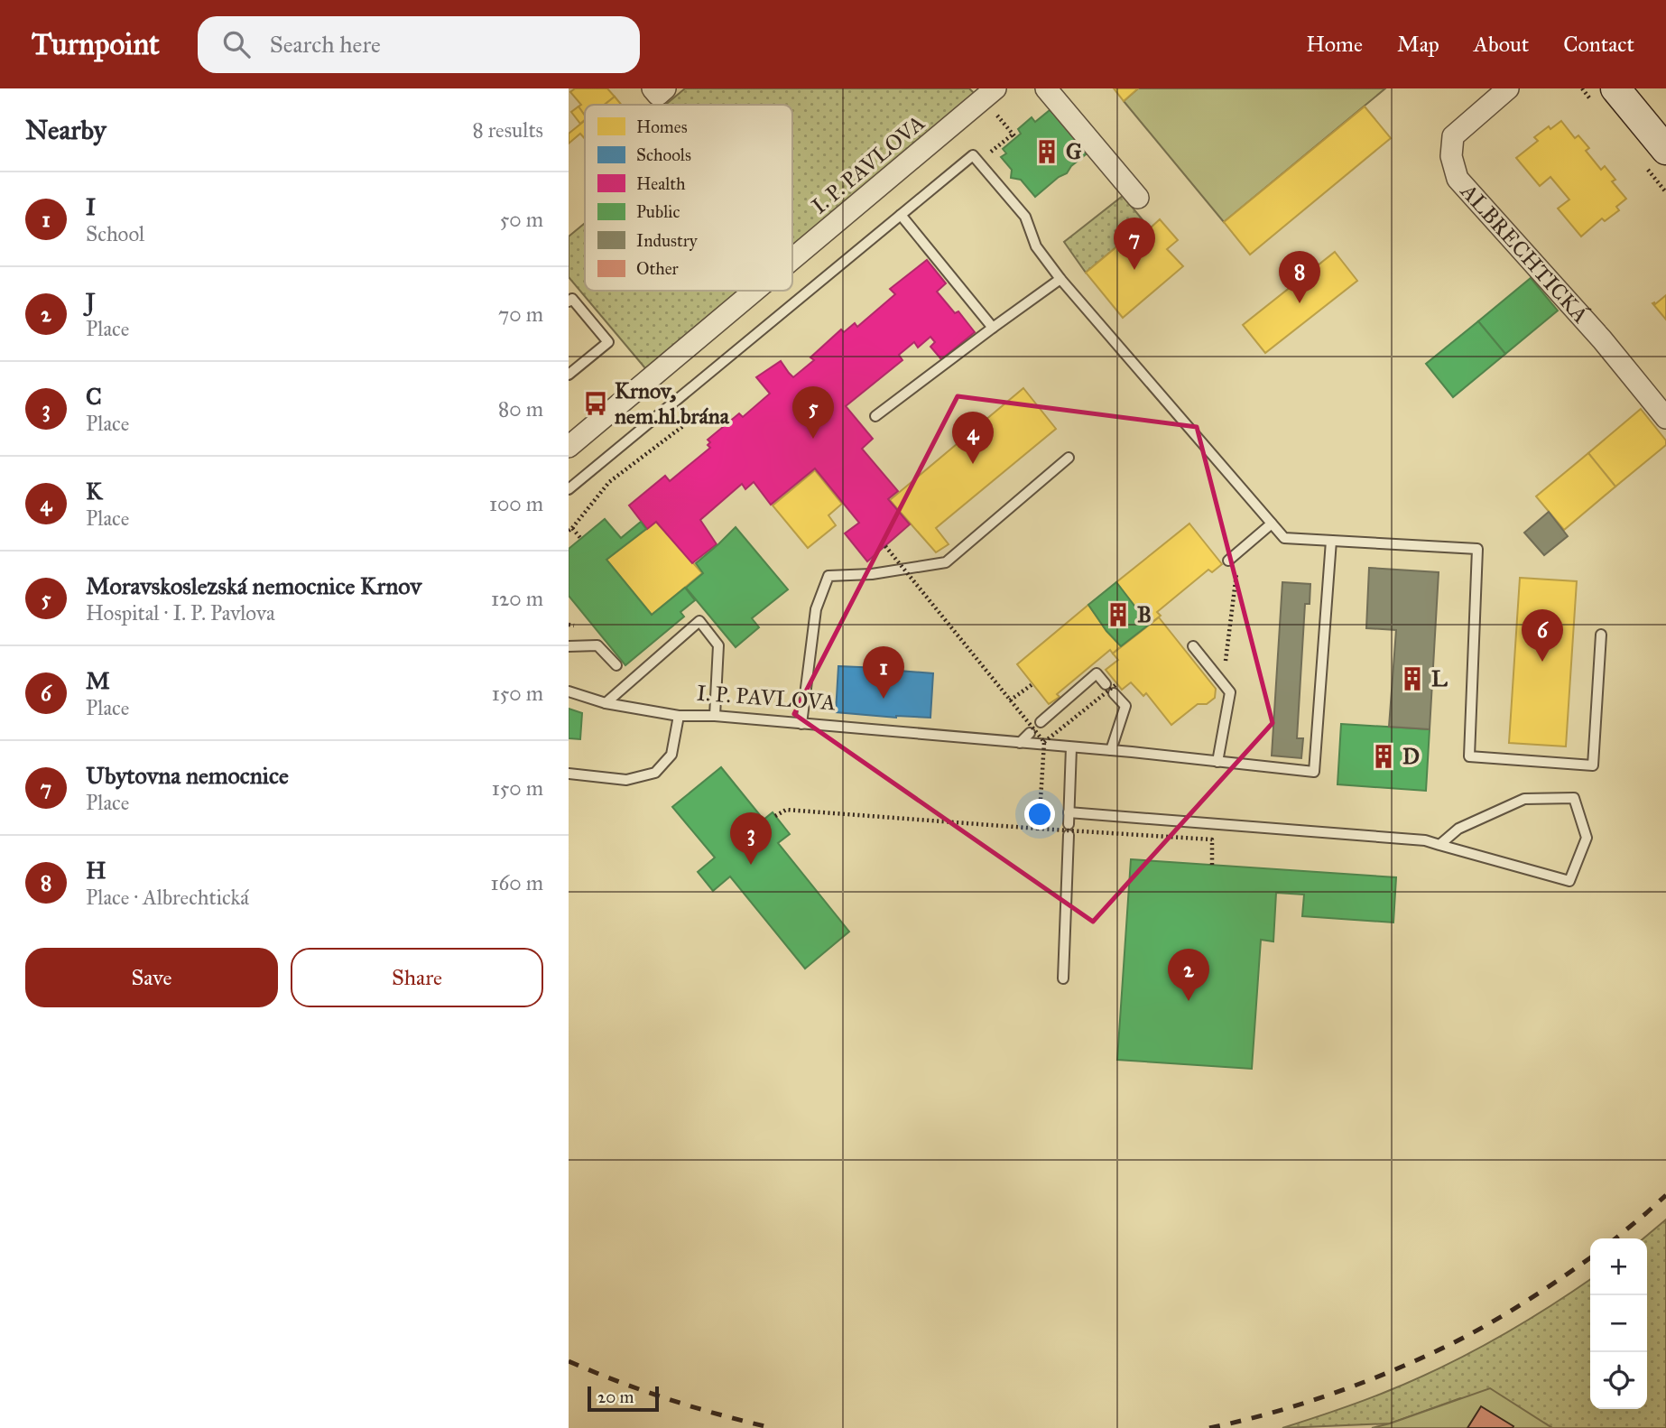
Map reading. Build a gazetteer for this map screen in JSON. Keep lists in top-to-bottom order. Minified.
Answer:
{"streets":{"street":["I. P. PAVLOVA","ALBRECHTICKÁ"]},"places":{"building":["G","B","L","D"],"bus stop":["Krnov, nem.hl.brána"]},"legend":["Homes","Schools","Health","Public","Industry","Other"],"scale_bar":"20 m","page":{"header":"Turnpoint","search":"Search here","nav":["Home","Map","About","Contact"],"heading":["Nearby","8 results"],"list":[{"mark":"1","name":"I","note":"School","value":"50 m"},{"mark":"2","name":"J","note":"Place","value":"70 m"},{"mark":"3","name":"C","note":"Place","value":"80 m"},{"mark":"4","name":"K","note":"Place","value":"100 m"},{"mark":"5","name":"Moravskoslezská nemocnice Krnov","note":"Hospital · I. P. Pavlova","value":"120 m"},{"mark":"6","name":"M","note":"Place","value":"150 m"},{"mark":"7","name":"Ubytovna nemocnice","note":"Place","value":"150 m"},{"mark":"8","name":"H","note":"Place · Albrechtická","value":"160 m"}],"pins":["7","8","5","4","6","1","3","2"],"buttons":["Save","Share"],"map_buttons":["+","−"],"scale":"20 m"}}
